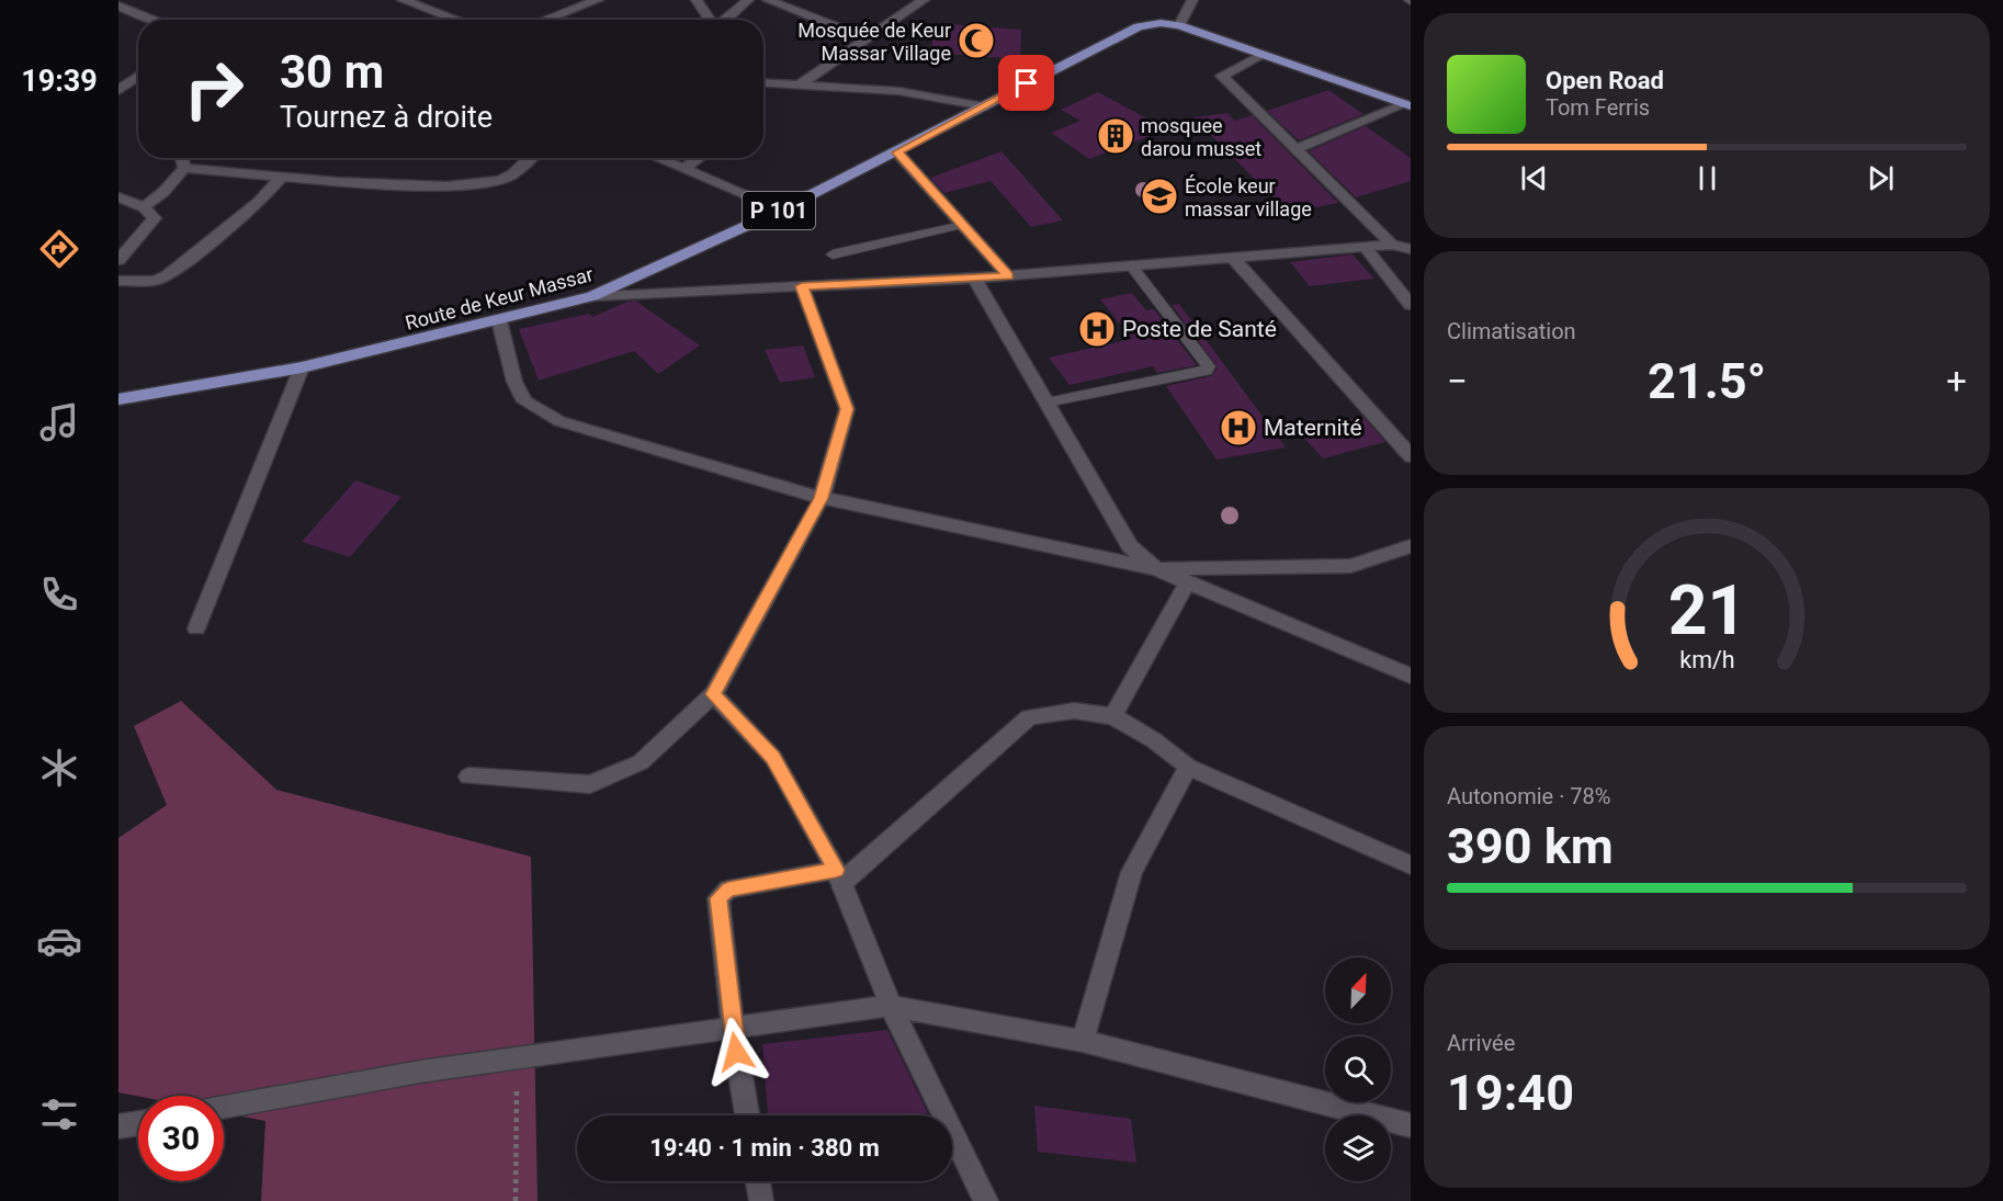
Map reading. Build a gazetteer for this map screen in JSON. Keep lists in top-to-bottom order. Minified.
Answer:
{"streets":{"main road":["P 101","Route de Keur Massar"]},"places":{"mosque":["Mosquée de Keur Massar Village"],"building":["mosquee darou musset"],"school or university":["École keur massar village"],"hospital":["Poste de Santé","Maternité"]},"north":"top right","page":{"tabs":"19:39","turn":["30 m","Tournez à droite"],"song":["Open Road","Tom Ferris"],"tile":["Climatisation",["Autonomie · 78%","390 km"],["Arrivée","19:40"]],"heat":["−","21.5°","+"],"limit":"30","trip":"19:40 · 1 min · 380 m","gauge":["21","km/h"]}}
